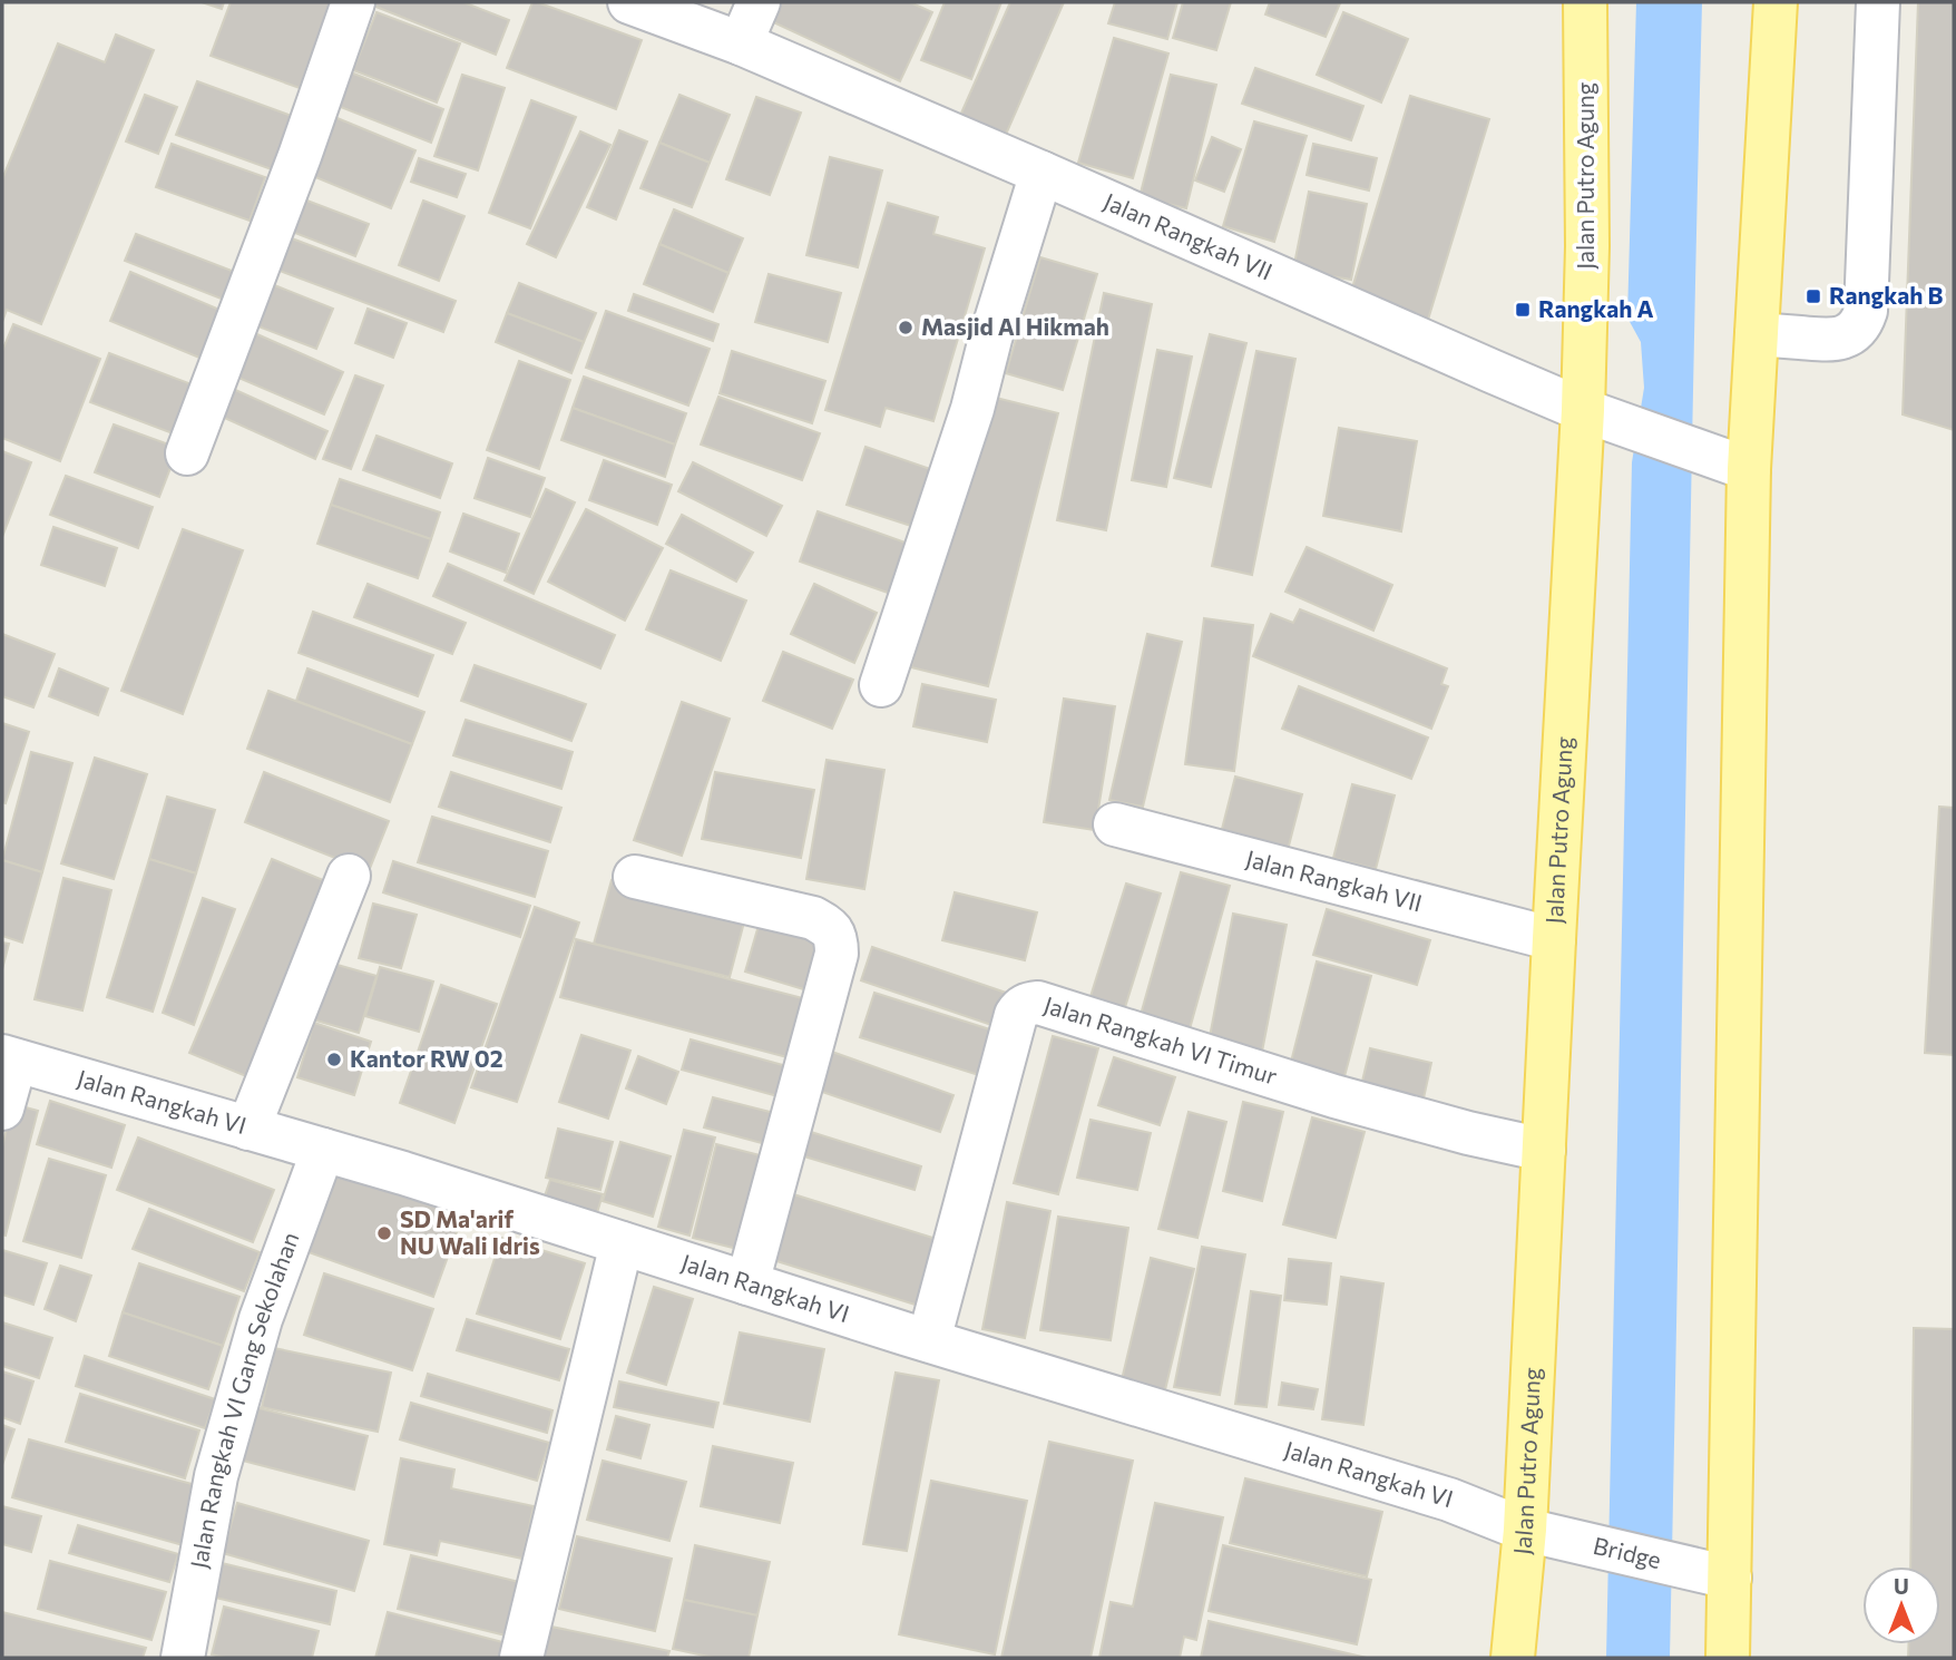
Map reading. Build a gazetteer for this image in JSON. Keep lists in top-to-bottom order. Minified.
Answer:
{"streets":{"main road":["Jalan Putro Agung"],"street":["Jalan Rangkah VII","Jalan Rangkah VI Timur","Jalan Rangkah VI","Jalan Rangkah VI Gang Sekolahan","Bridge"]},"crossings":[["Jalan Putro Agung","Jalan Rangkah VII"],["Jalan Putro Agung","Jalan Rangkah VI Timur"],["Jalan Putro Agung","Jalan Rangkah VI"],["Jalan Putro Agung","Bridge"],["Jalan Rangkah VI Timur","Jalan Rangkah VI"],["Jalan Rangkah VI","Jalan Rangkah VI Gang Sekolahan"],["Jalan Rangkah VI","Bridge"]],"places":{"transit":["Rangkah B","Rangkah A"],"other":["Masjid Al Hikmah","Kantor RW 02","SD Ma'arif NU Wali Idris"]},"north":"top"}
